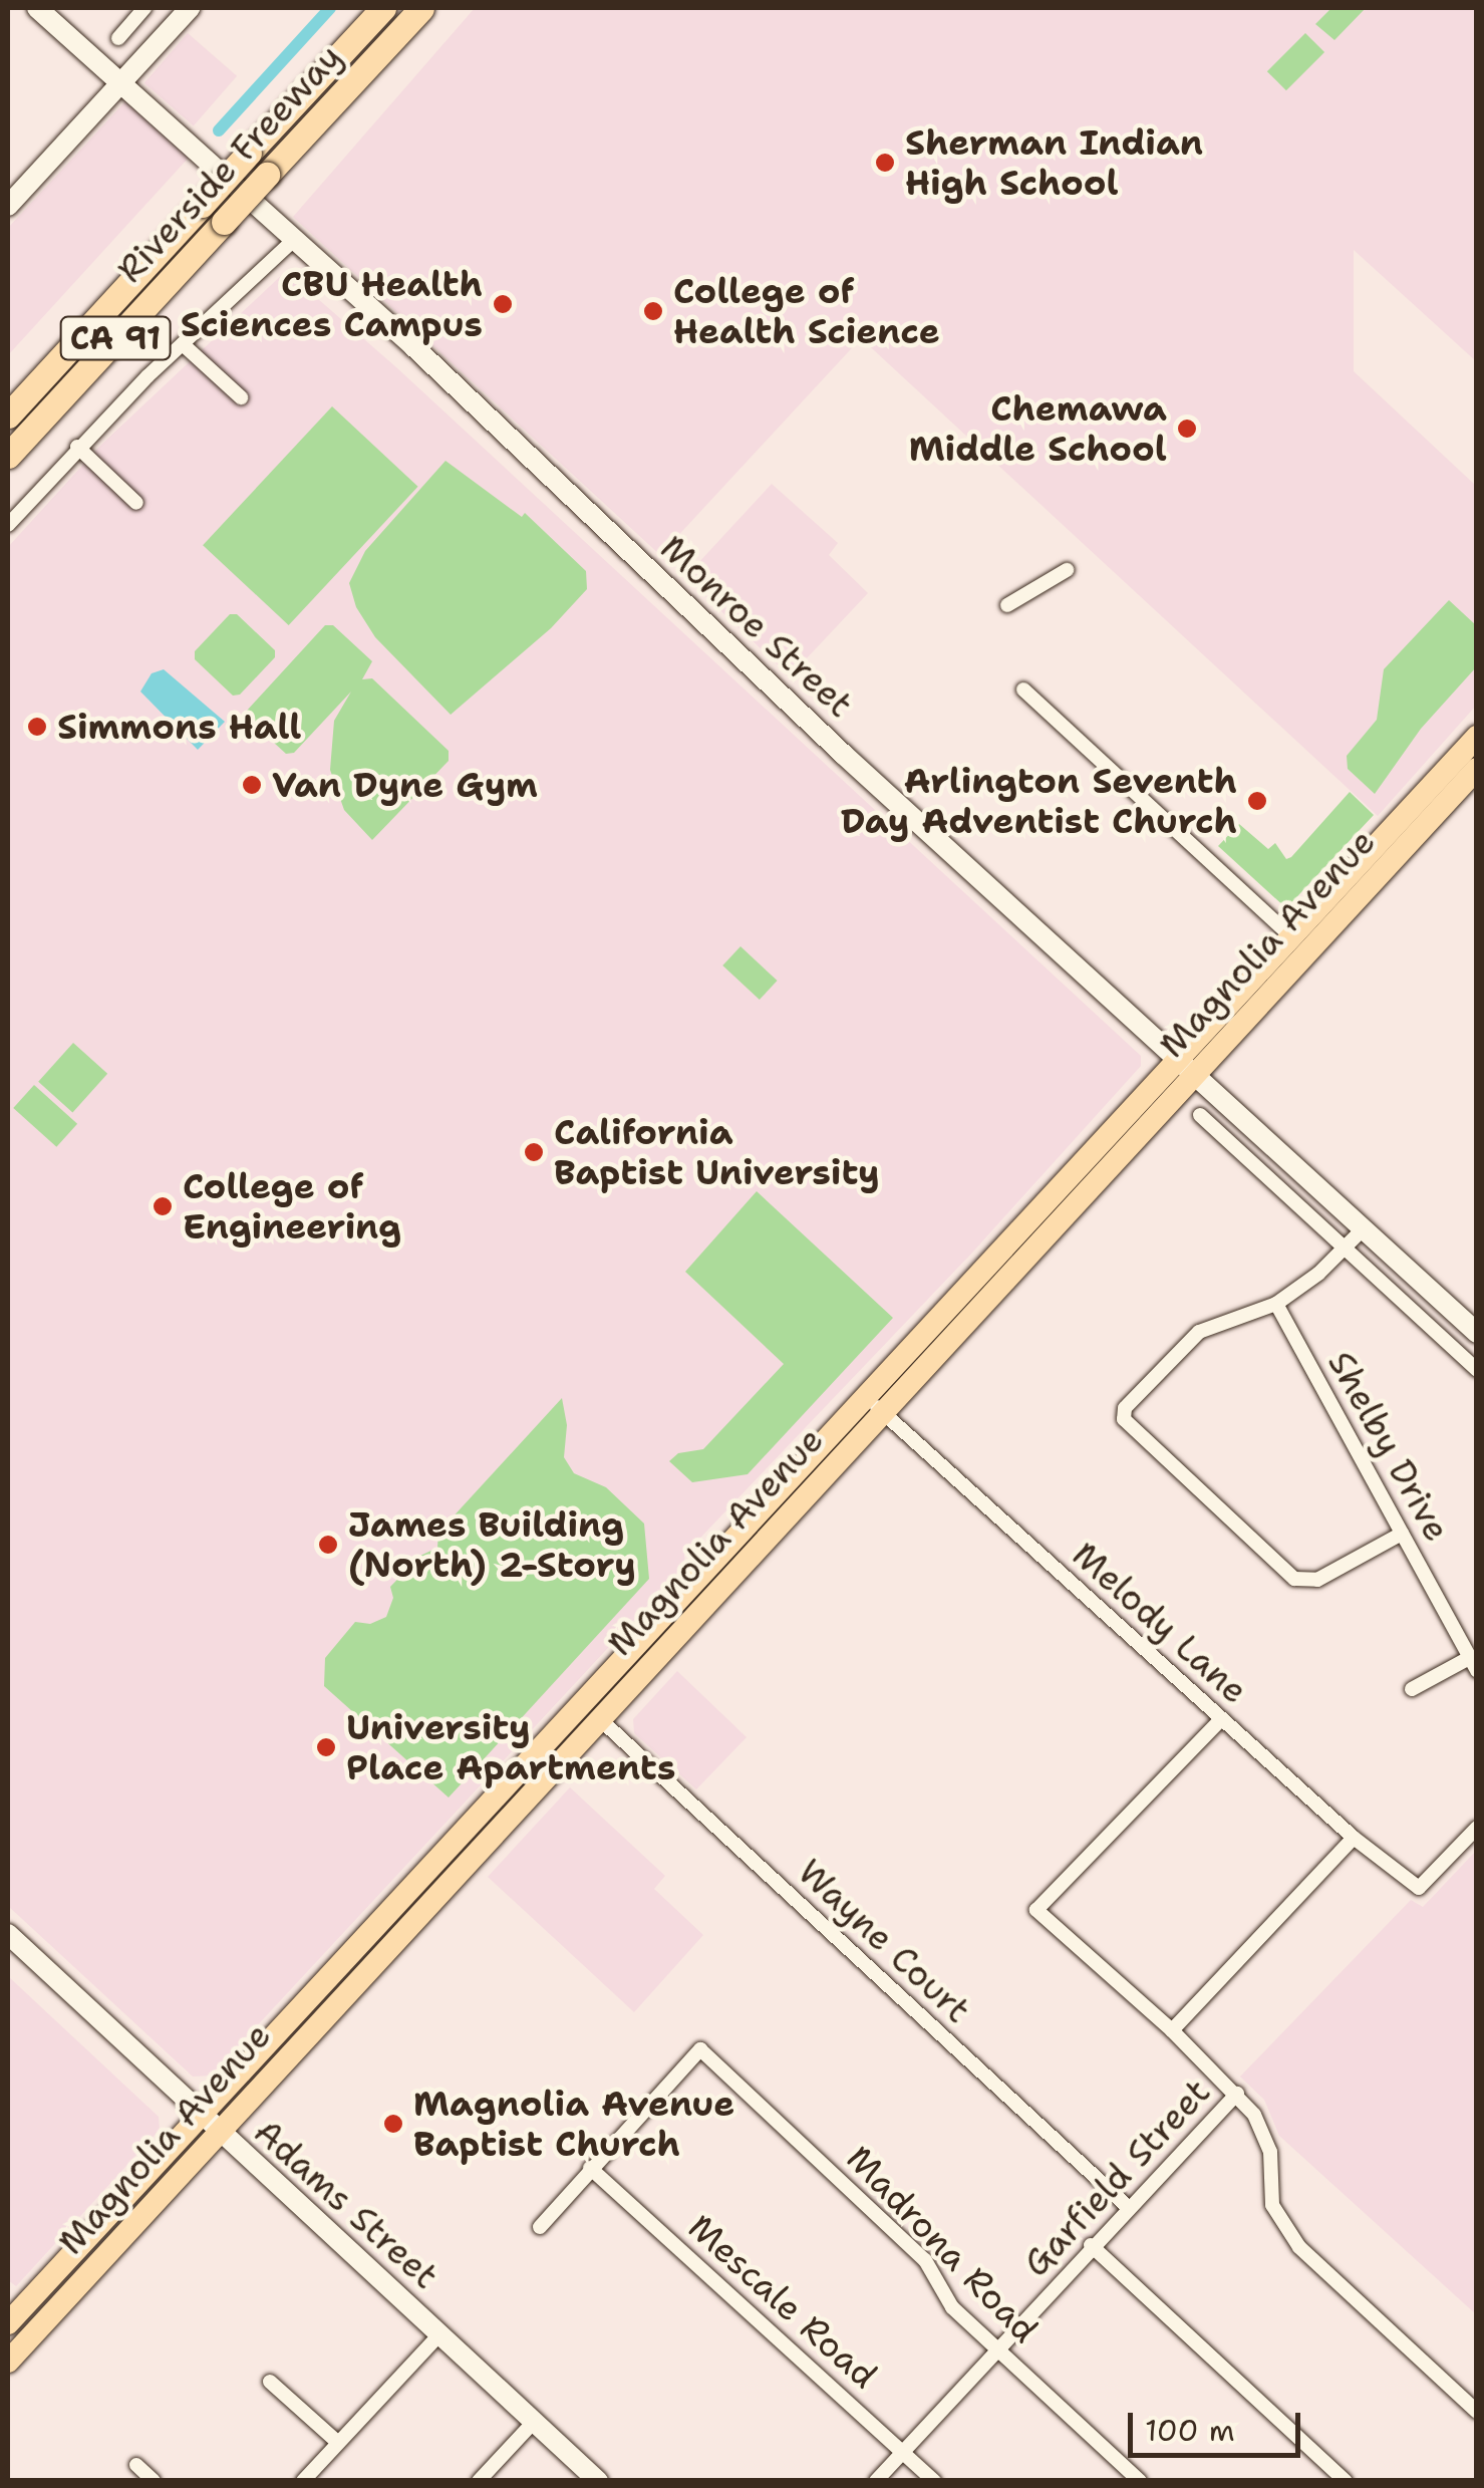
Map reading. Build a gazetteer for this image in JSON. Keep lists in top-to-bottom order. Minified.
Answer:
{"streets":{"highway":["Riverside Freeway","CA 91"],"main road":["Magnolia Avenue"],"street":["Monroe Street","Shelby Drive","Melody Lane","Wayne Court","Garfield Street","Adams Street","Madrona Road","Mescale Road"]},"crossings":[["Monroe Street","Magnolia Avenue"],["Magnolia Avenue","Melody Lane"],["Magnolia Avenue","Wayne Court"],["Magnolia Avenue","Adams Street"],["Wayne Court","Garfield Street"],["Garfield Street","Madrona Road"],["Garfield Street","Mescale Road"],["Madrona Road","Mescale Road"]],"places":["Sherman Indian High School","CBU Health Sciences Campus","College of Health Science","Chemawa Middle School","Simmons Hall","Van Dyne Gym","Arlington Seventh Day Adventist Church","California Baptist University","College of Engineering","James Building (North) 2-Story","University Place Apartments","Magnolia Avenue Baptist Church"],"scale_bar":"100 m"}
